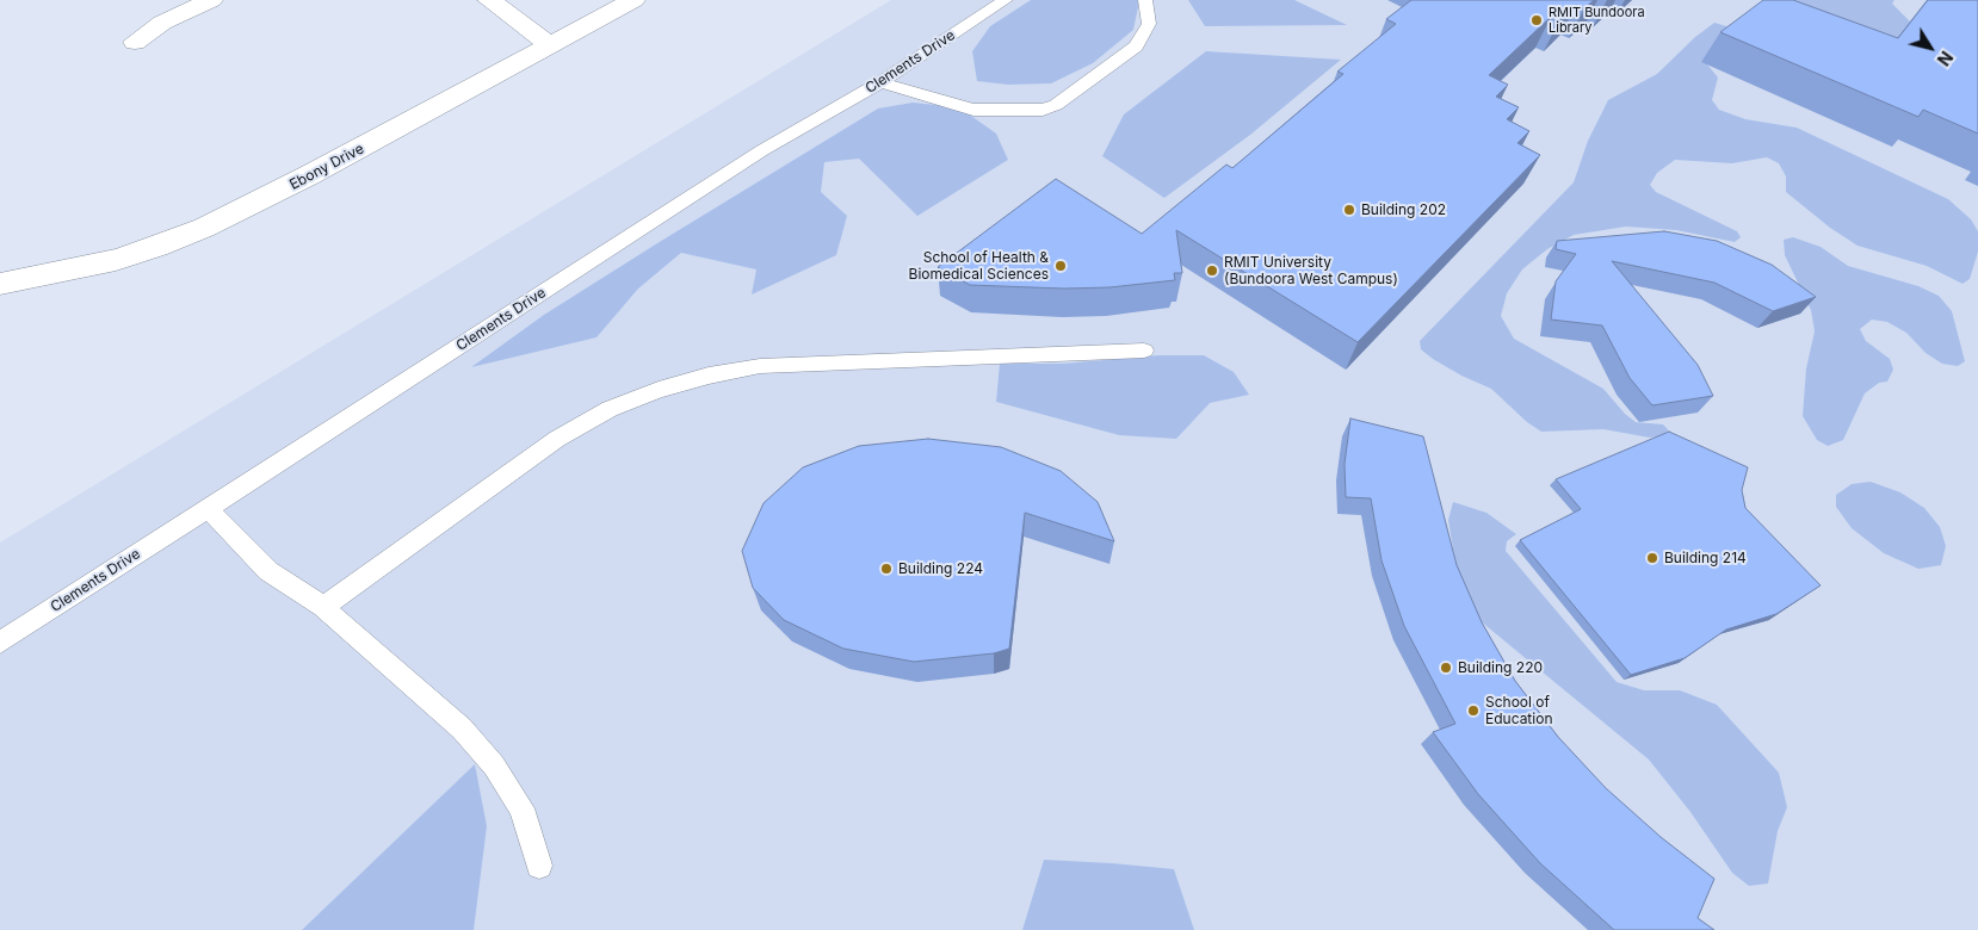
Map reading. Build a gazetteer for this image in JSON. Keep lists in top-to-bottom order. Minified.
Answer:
{"streets":{"street":["Ebony Drive"],"lane":["Clements Drive"]},"places":["RMIT Bundoora Library","Building 202","School of Health & Biomedical Sciences","RMIT University (Bundoora West Campus)","Building 214","Building 224","Building 220","School of Education"],"north":"bottom right"}
